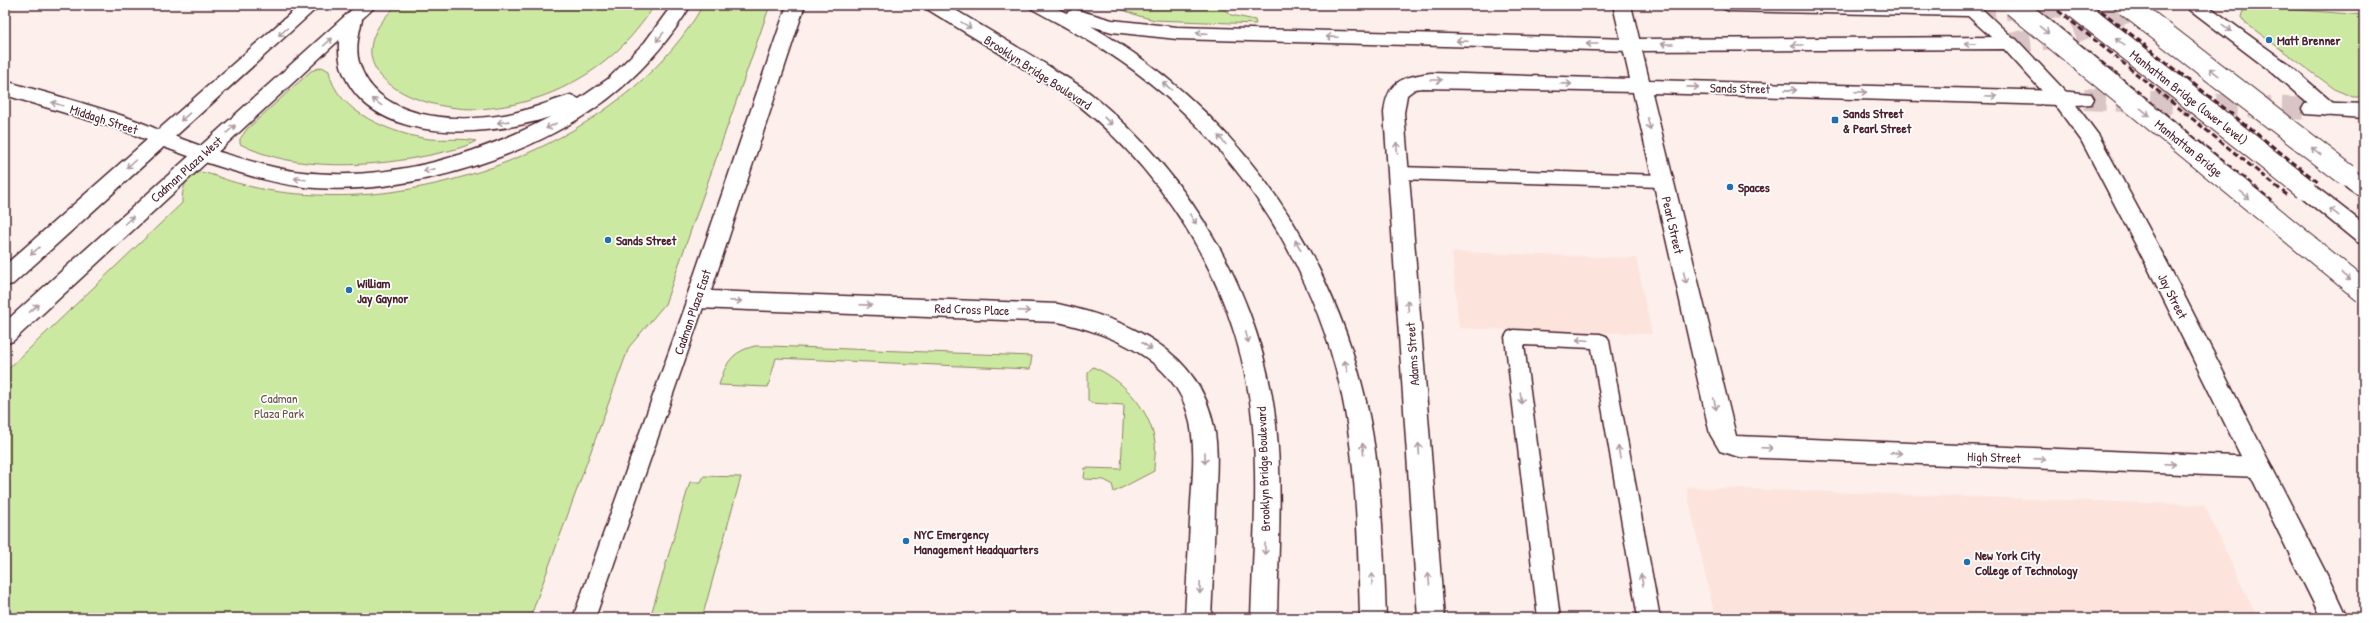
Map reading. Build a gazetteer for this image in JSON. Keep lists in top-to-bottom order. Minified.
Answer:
{"streets":{"main road":["Brooklyn Bridge Boulevard","Sands Street","Manhattan Bridge (lower level)","Middagh Street","Manhattan Bridge","Cadman Plaza West","Pearl Street","Jay Street","Red Cross Place","Cadman Plaza East","Adams Street","High Street"]},"crossings":[["Sands Street","Pearl Street"],["Sands Street","Jay Street"],["Sands Street","Adams Street"],["Middagh Street","Cadman Plaza West"],["Pearl Street","High Street"],["Jay Street","High Street"],["Red Cross Place","Cadman Plaza East"]],"one_way":["Middagh Street","Pearl Street","Adams Street","High Street"],"parks":["Cadman Plaza Park"],"places":{"other":["Matt Brenner","Spaces","Sands Street","William Jay Gaynor","NYC Emergency Management Headquarters","New York City College of Technology"],"transit":["Sands Street & Pearl Street"]}}
